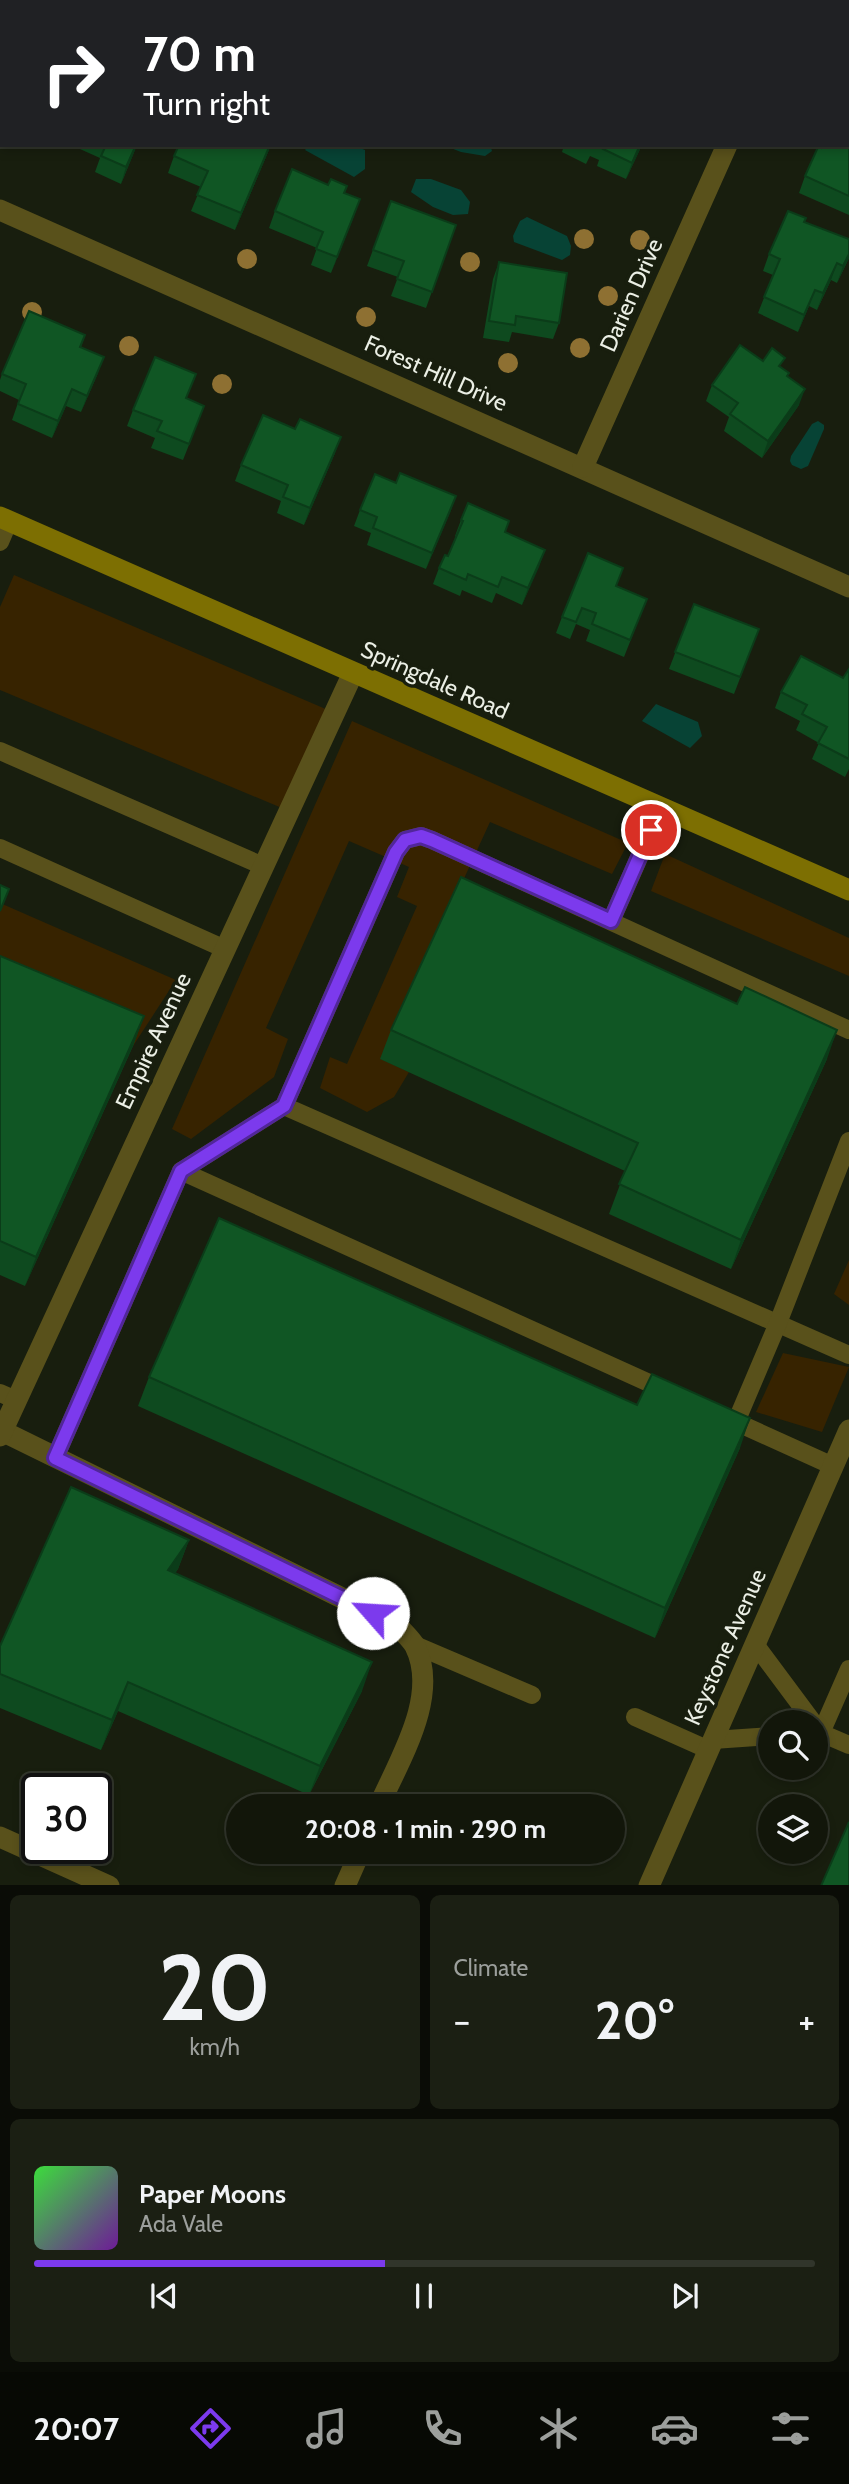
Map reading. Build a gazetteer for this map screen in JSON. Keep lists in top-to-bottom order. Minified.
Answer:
{"streets":{"main road":["Springdale Road"],"street":["Darien Drive","Forest Hill Drive","Empire Avenue","Keystone Avenue"]},"crossings":[["Darien Drive","Forest Hill Drive"],["Springdale Road","Empire Avenue"]],"page":{"turn":["70 m","Turn right"],"limit":"30","trip":"20:08 · 1 min · 290 m","tile":[["20","km/h"],"Climate"],"heat":["−","20°","+"],"song":["Paper Moons","Ada Vale"],"tabs":"20:07"}}
